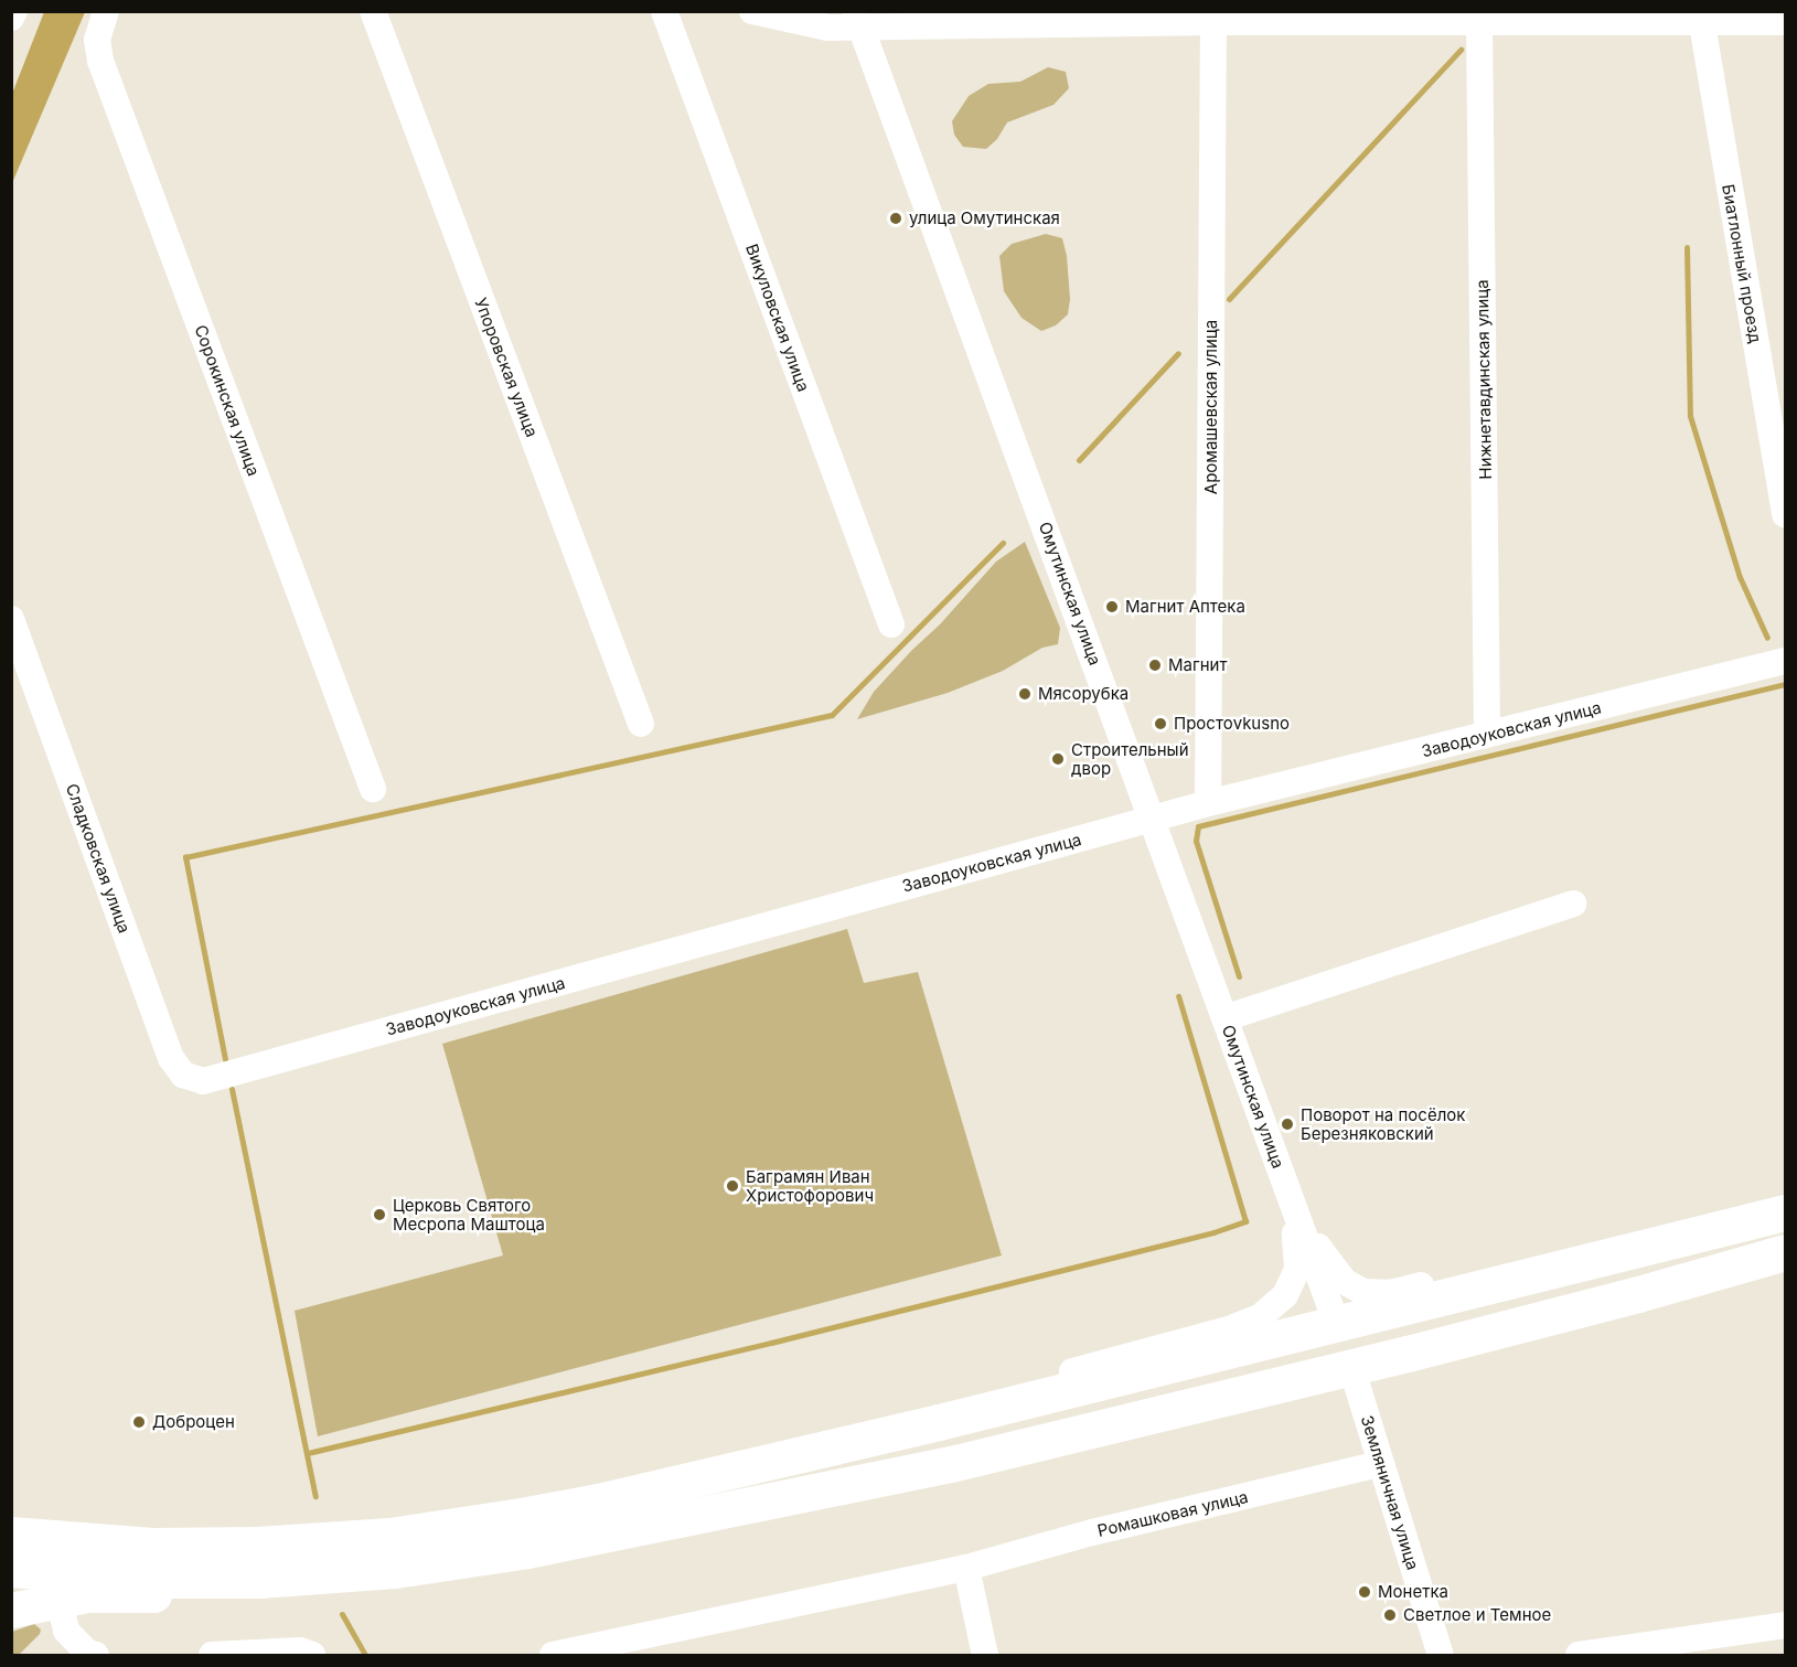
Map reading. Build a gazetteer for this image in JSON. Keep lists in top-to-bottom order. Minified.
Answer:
{"streets":{"street":["Биатлонный проезд","Викуловская улица","Упоровская улица","Нижнетавдинская улица","Сорокинская улица","Аромашевская улица","Омутинская улица","Заводоуковская улица","Сладковская улица","Земляничная улица","Ромашковая улица"]},"crossings":[["Нижнетавдинская улица","Заводоуковская улица"],["Аромашевская улица","Заводоуковская улица"],["Омутинская улица","Заводоуковская улица"],["Заводоуковская улица","Сладковская улица"],["Земляничная улица","Ромашковая улица"]],"places":["улица Омутинская","Магнит Аптека","Магнит","Мясорубка","Простоvkusno","Строительный двор","Поворот на посёлок Березняковский","Баграмян Иван Христофорович","Церковь Святого Месропа Маштоца","Доброцен","Монетка","Светлое и Темное"]}
